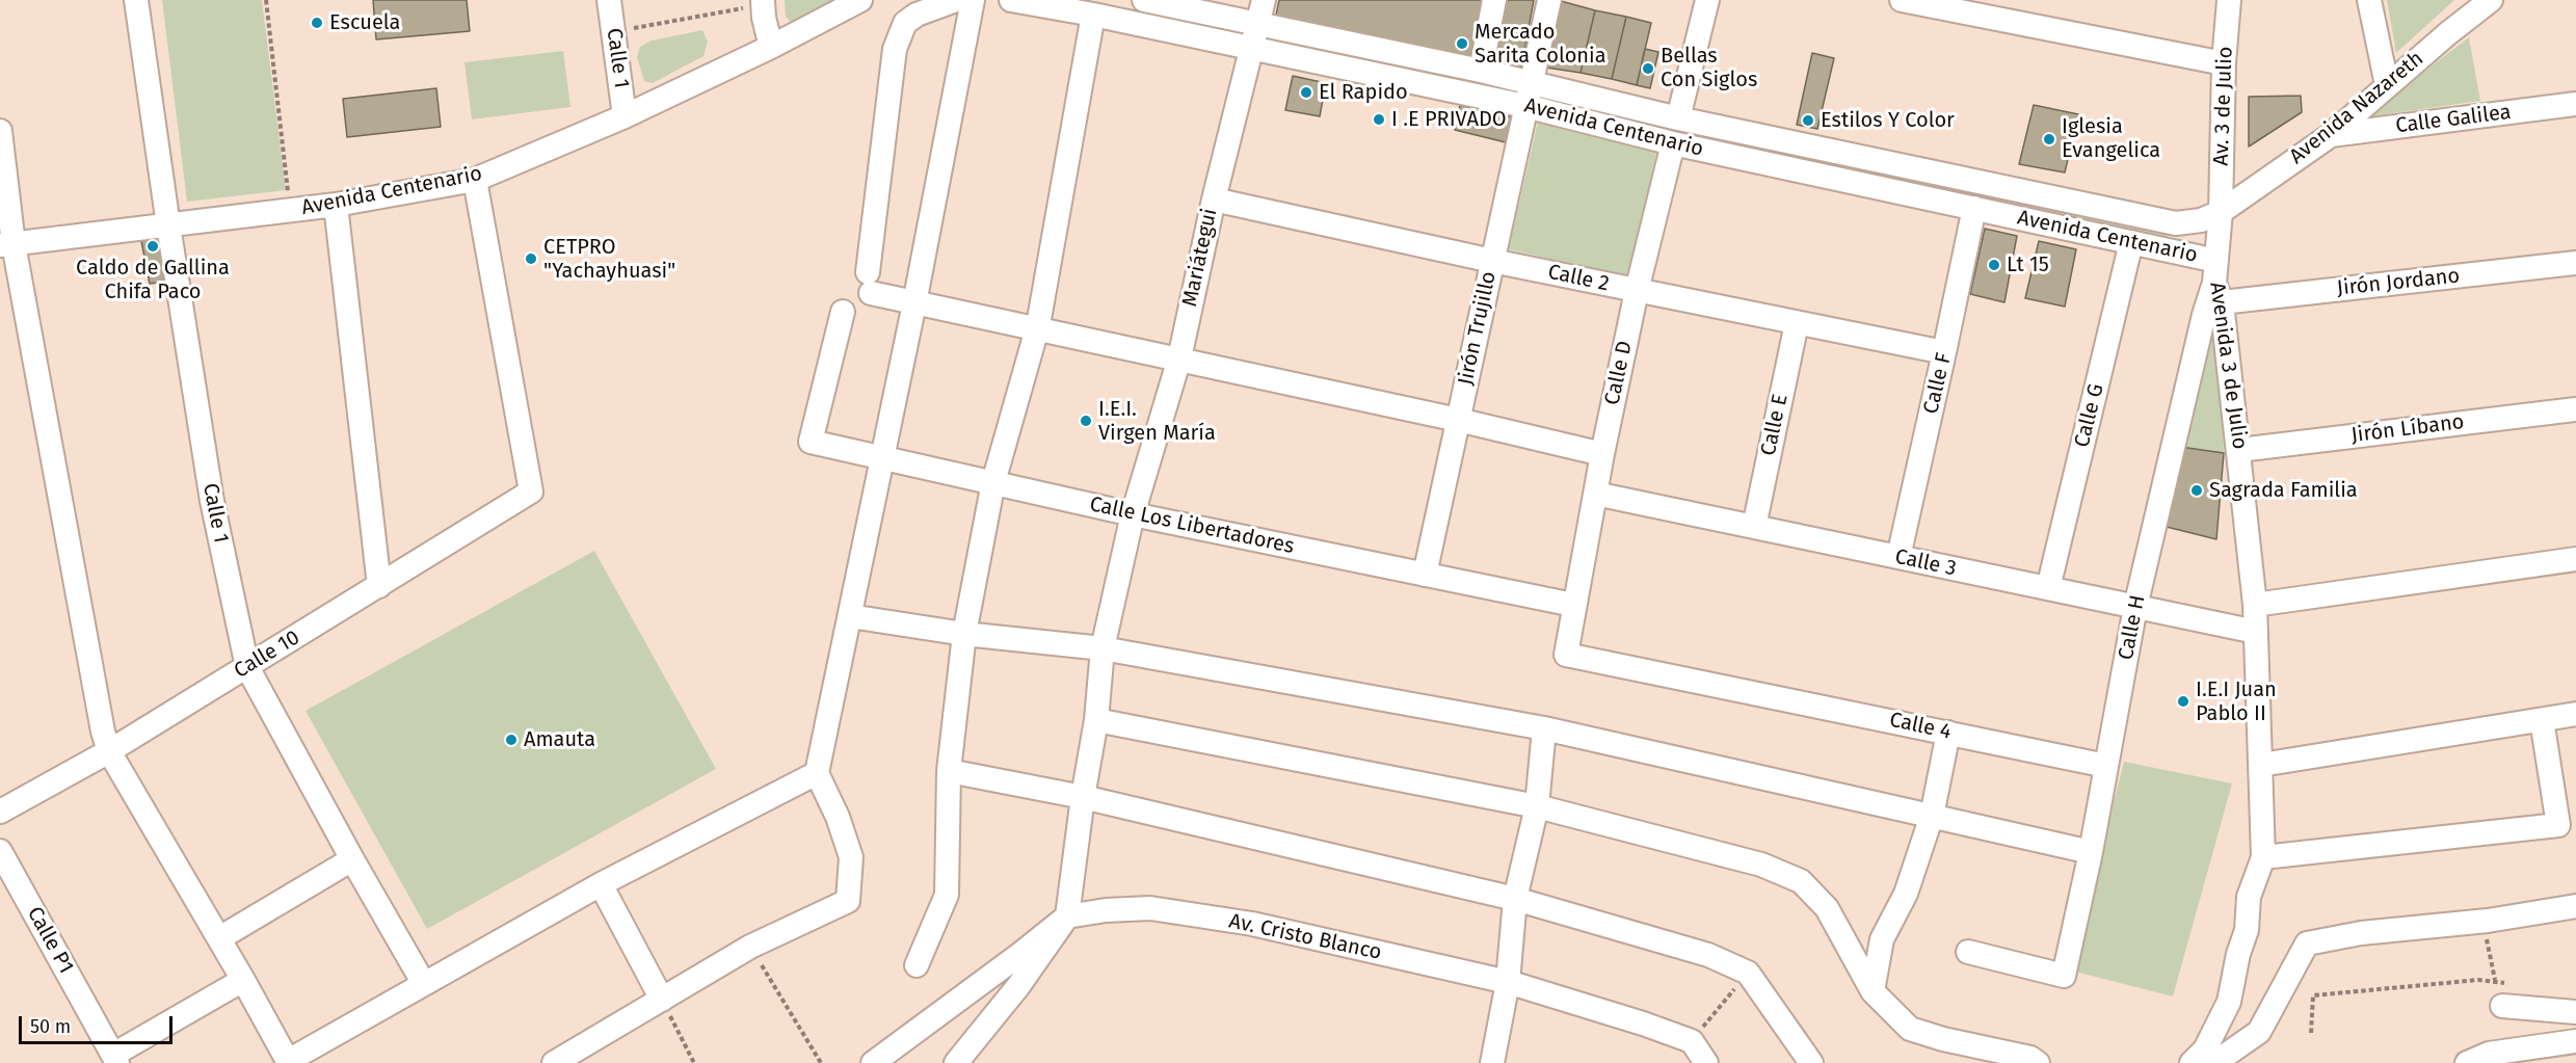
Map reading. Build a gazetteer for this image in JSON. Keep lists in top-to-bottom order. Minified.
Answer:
{"streets":{"street":["Calle 1","Av. 3 de Julio","Avenida Nazareth","Calle Galilea","Avenida Centenario","Mariátegui","Calle 2","Jirón Jordano","Jirón Trujillo","Avenida 3 de Julio","Calle D","Calle F","Calle G","Calle E","Jirón Líbano","Calle Los Libertadores","Calle 3","Calle H","Calle 10","Calle 4","Av. Cristo Blanco","Calle P1"]},"crossings":[["Calle 1","Avenida Centenario"],["Calle 1","Calle 10"],["Av. 3 de Julio","Avenida Nazareth"],["Av. 3 de Julio","Avenida Centenario"],["Av. 3 de Julio","Avenida 3 de Julio"],["Avenida Nazareth","Calle Galilea"],["Avenida Nazareth","Avenida Centenario"],["Avenida Nazareth","Avenida 3 de Julio"],["Avenida Centenario","Mariátegui"],["Avenida Centenario","Jirón Jordano"],["Avenida Centenario","Jirón Trujillo"],["Avenida Centenario","Avenida 3 de Julio"],["Avenida Centenario","Calle D"],["Avenida Centenario","Calle F"],["Avenida Centenario","Calle G"],["Avenida Centenario","Calle H"],["Avenida Centenario","Calle 10"],["Mariátegui","Calle 2"],["Mariátegui","Calle Los Libertadores"],["Mariátegui","Av. Cristo Blanco"],["Calle 2","Jirón Trujillo"],["Calle 2","Calle D"],["Calle 2","Calle F"],["Calle 2","Calle E"],["Jirón Jordano","Avenida 3 de Julio"],["Jirón Jordano","Calle H"],["Jirón Trujillo","Calle Los Libertadores"],["Avenida 3 de Julio","Jirón Líbano"],["Avenida 3 de Julio","Calle 3"],["Avenida 3 de Julio","Calle H"],["Calle D","Calle Los Libertadores"],["Calle D","Calle 3"],["Calle D","Calle 4"],["Calle F","Calle 3"],["Calle G","Calle 3"],["Calle E","Calle 3"],["Calle Los Libertadores","Calle 4"],["Calle 3","Calle H"],["Calle H","Calle 4"]],"places":["Escuela","Mercado Sarita Colonia","Bellas Con Siglos","El Rapido","I .E PRIVADO","Estilos Y Color","Iglesia Evangelica","Caldo de Gallina Chifa Paco","CETPRO \"Yachayhuasi\"","Lt 15","I.E.I. Virgen María","Sagrada Familia","I.E.I Juan Pablo II","Amauta"],"scale_bar":"50 m"}
